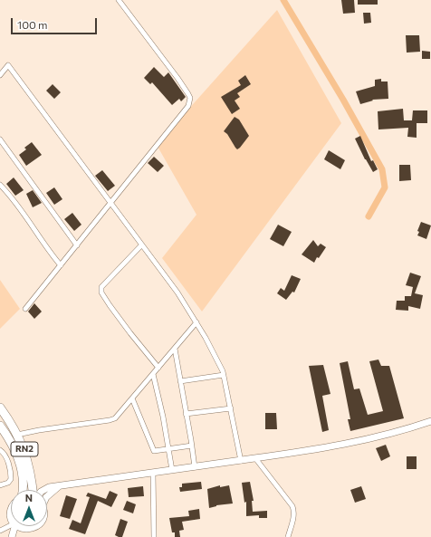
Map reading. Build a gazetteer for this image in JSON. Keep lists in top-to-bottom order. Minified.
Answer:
{"streets":{"highway":["RN2"]},"scale_bar":"100 m","north":"top"}
